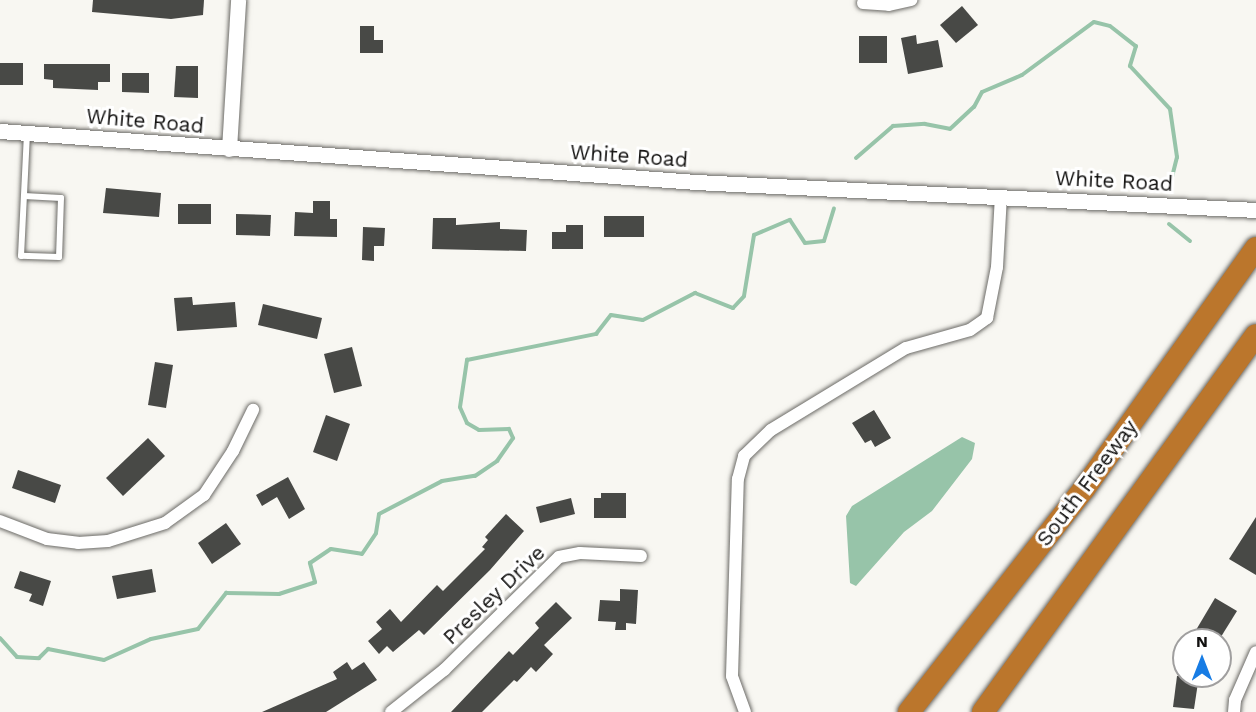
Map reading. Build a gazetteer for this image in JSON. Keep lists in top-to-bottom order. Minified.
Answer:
{"streets":{"highway":["South Freeway"],"street":["White Road","Presley Drive"]},"north":"top"}
